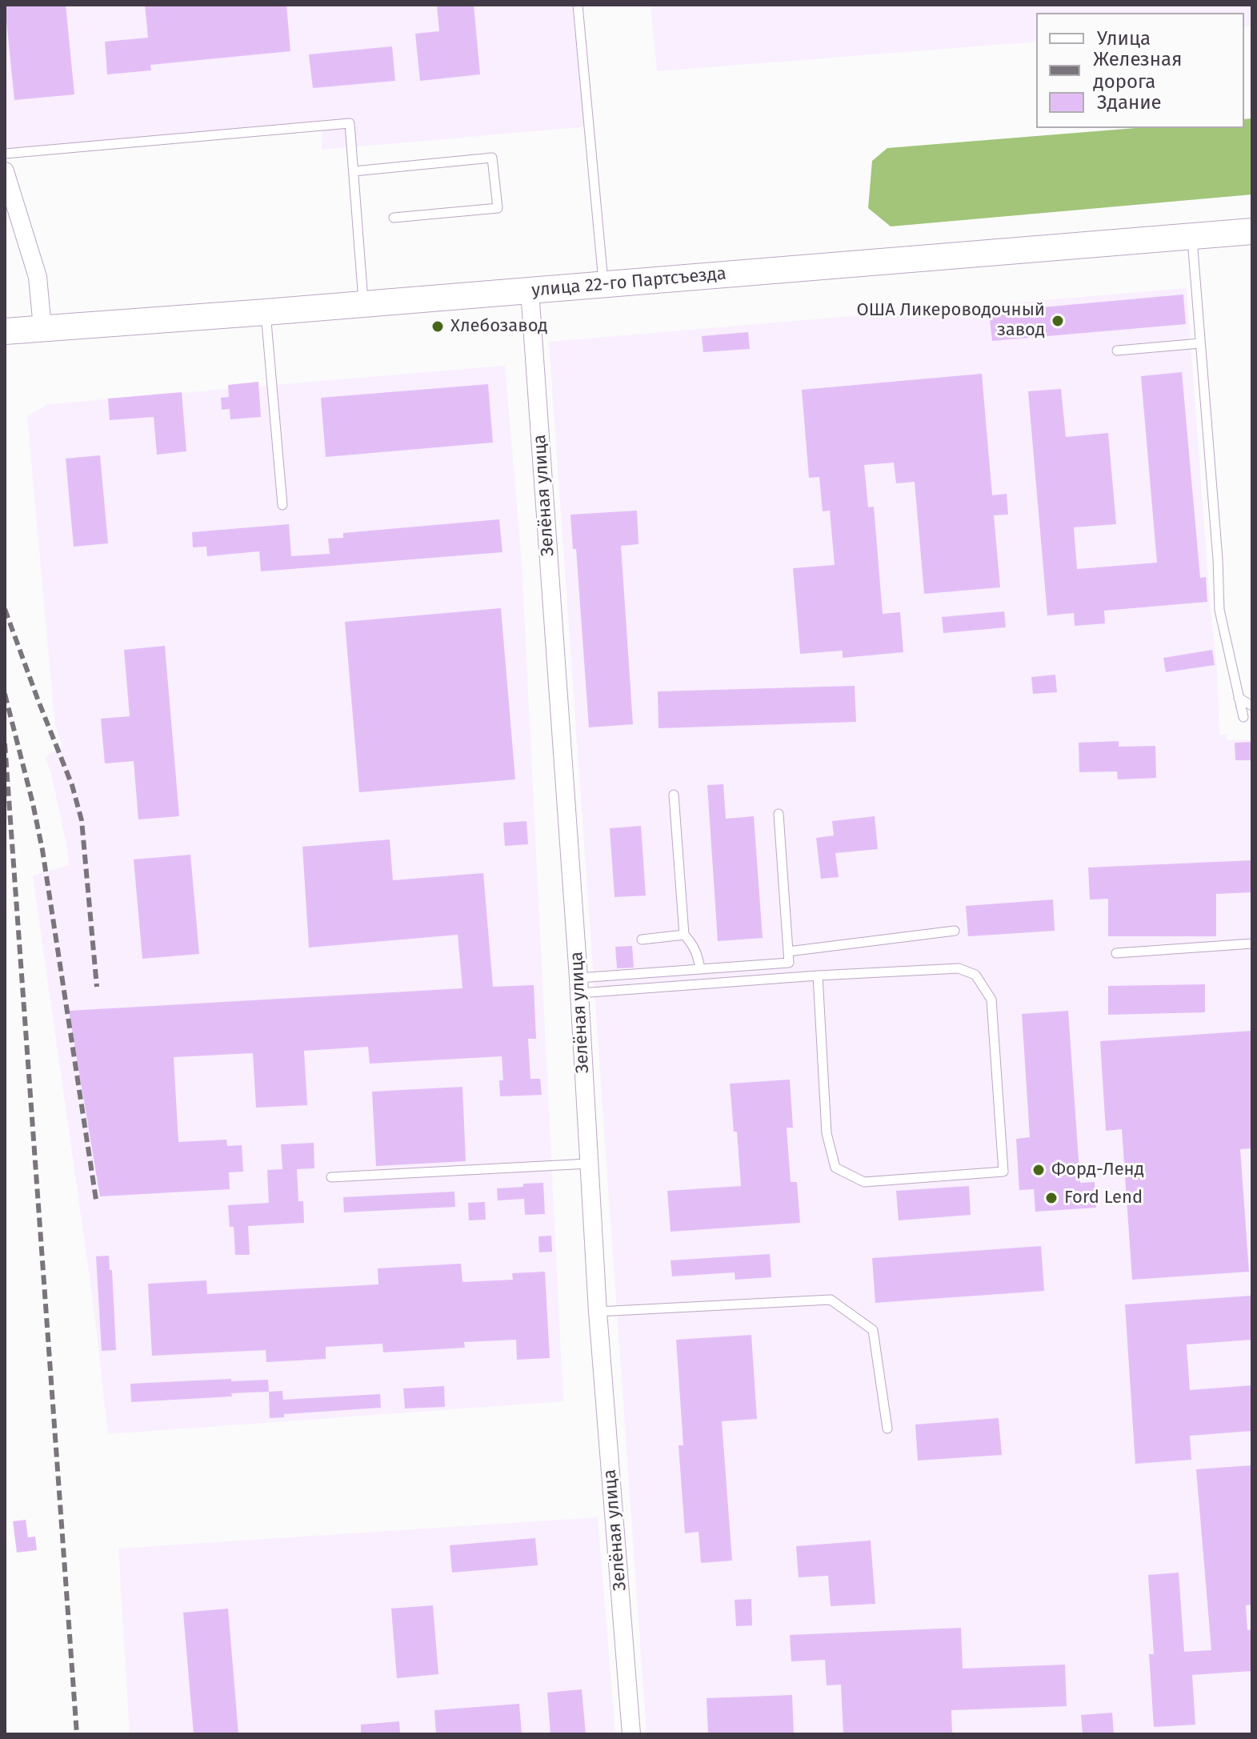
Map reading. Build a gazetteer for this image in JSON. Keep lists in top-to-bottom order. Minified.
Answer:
{"streets":{"main road":["улица 22-го Партсъезда"],"street":["Зелёная улица"]},"crossings":[["улица 22-го Партсъезда","Зелёная улица"]],"places":["ОША Ликероводочный завод","Хлебозавод","Форд-Ленд","Ford Lend"],"legend":["Улица","Железная дорога","Здание"]}
